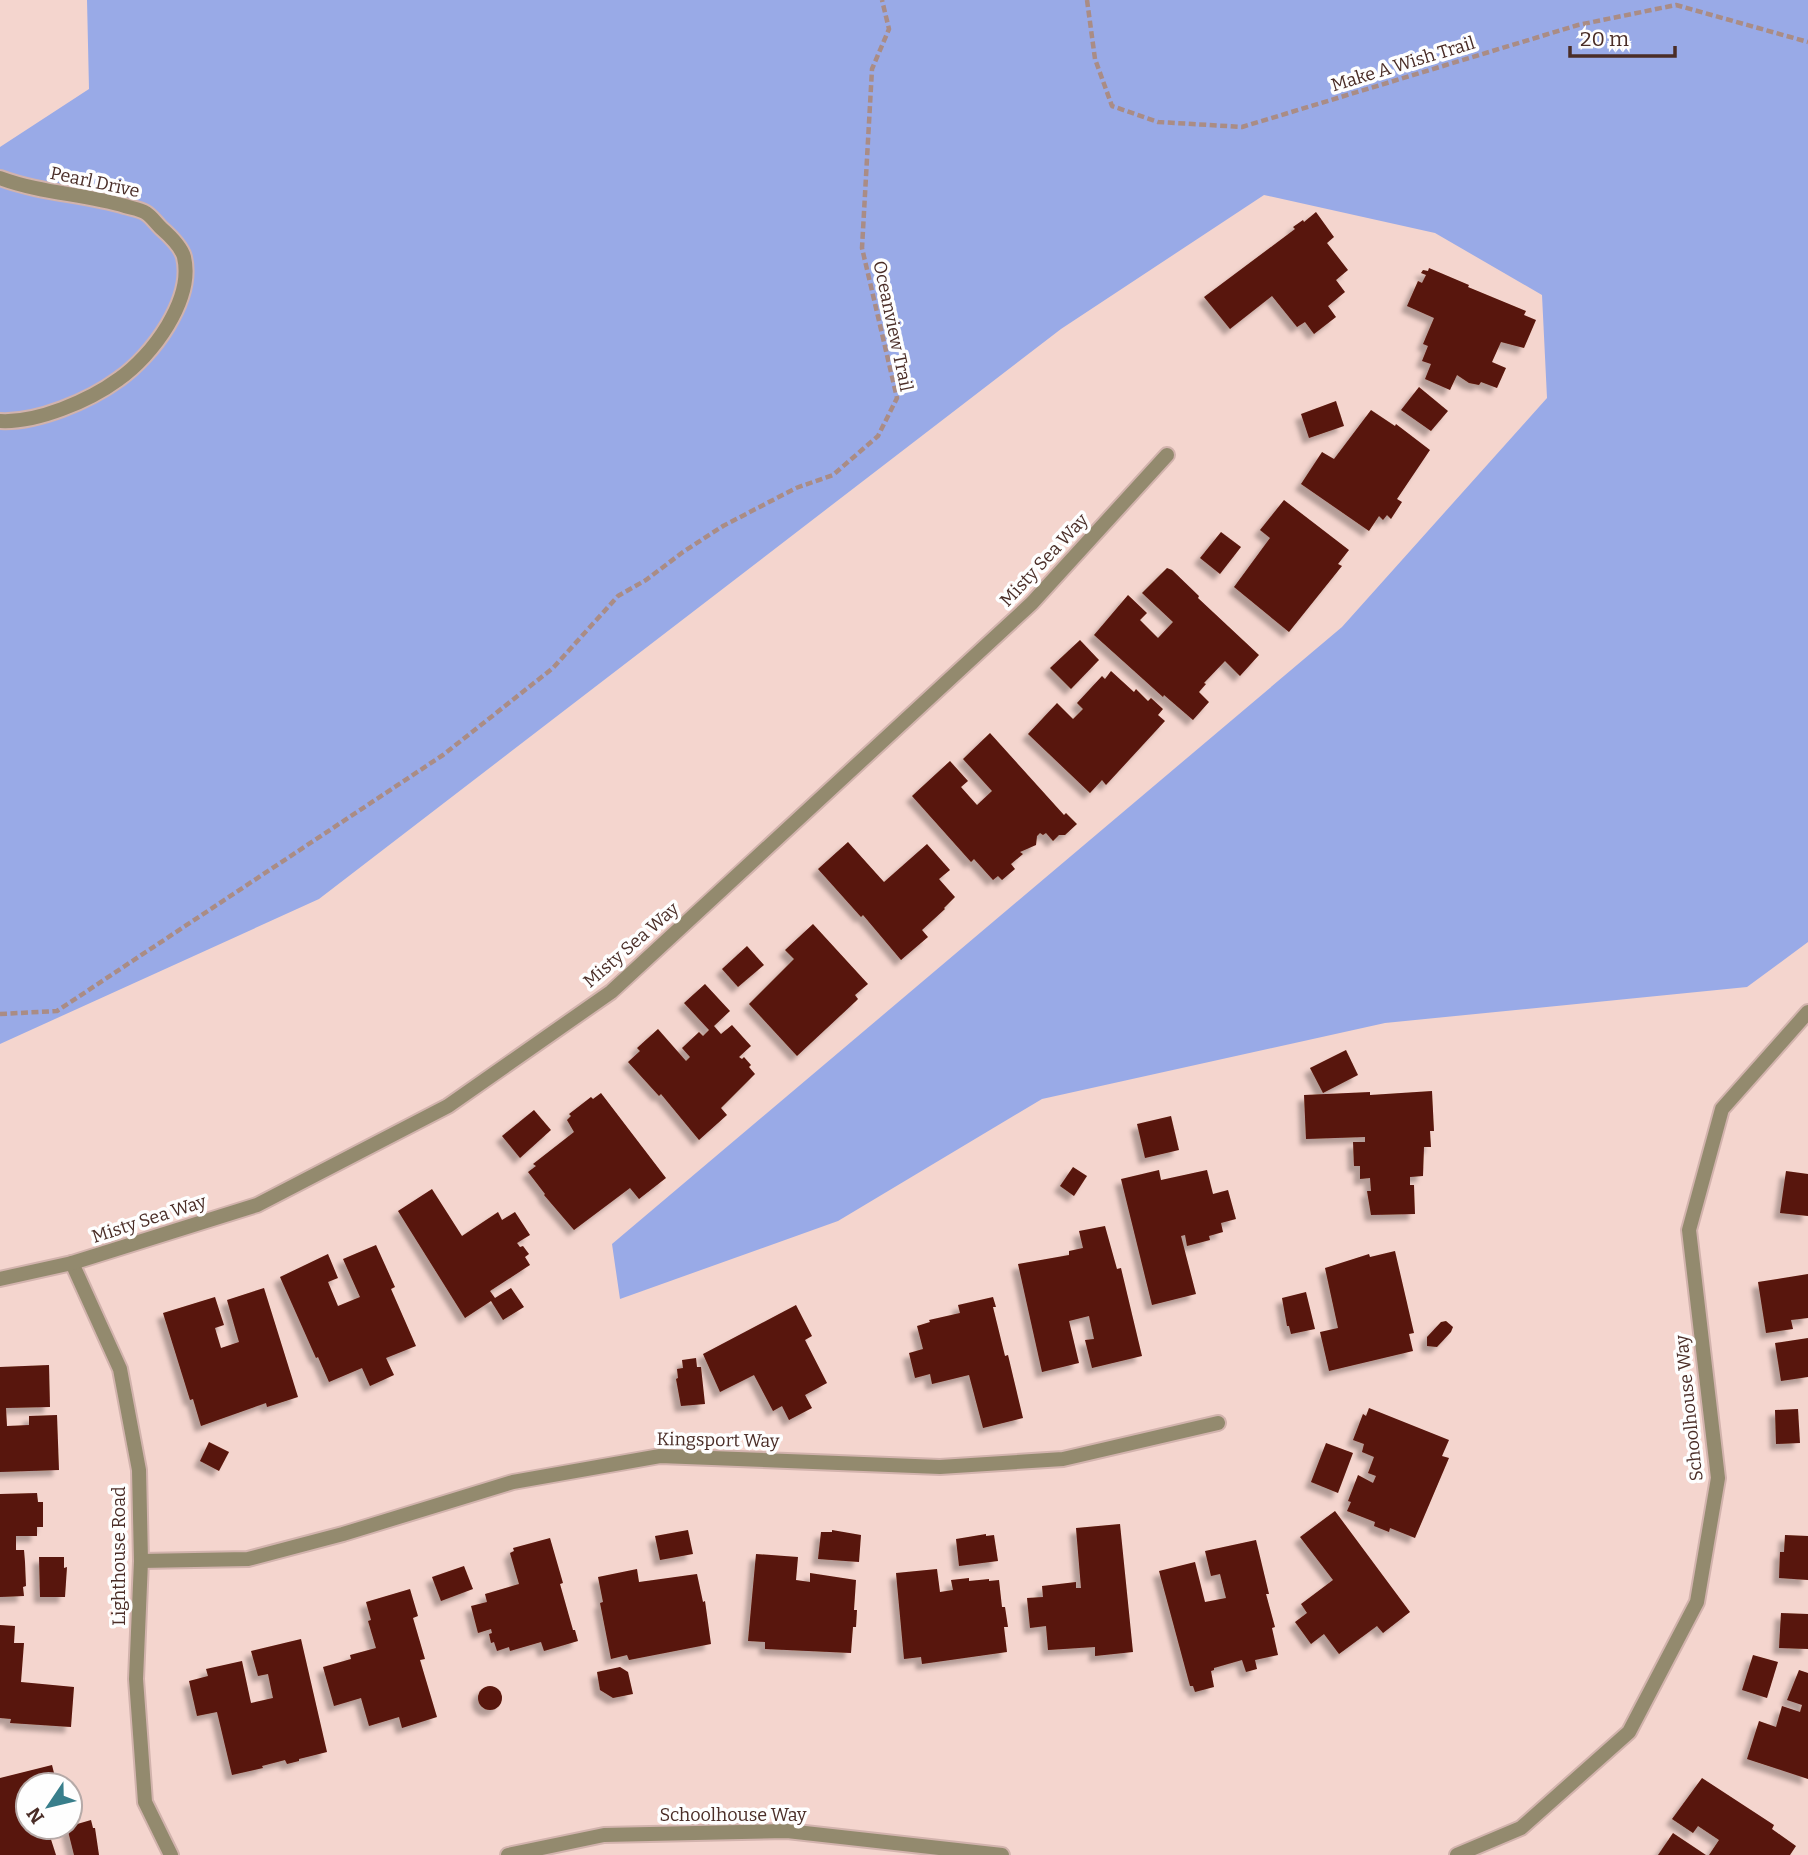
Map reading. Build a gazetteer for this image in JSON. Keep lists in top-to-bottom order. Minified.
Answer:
{"streets":{"street":["Pearl Drive","Misty Sea Way","Schoolhouse Way","Kingsport Way","Lighthouse Road"],"path":["Make A Wish Trail","Oceanview Trail"]},"crossings":[["Misty Sea Way","Lighthouse Road"],["Kingsport Way","Lighthouse Road"]],"scale_bar":"20 m","north":"bottom left"}
